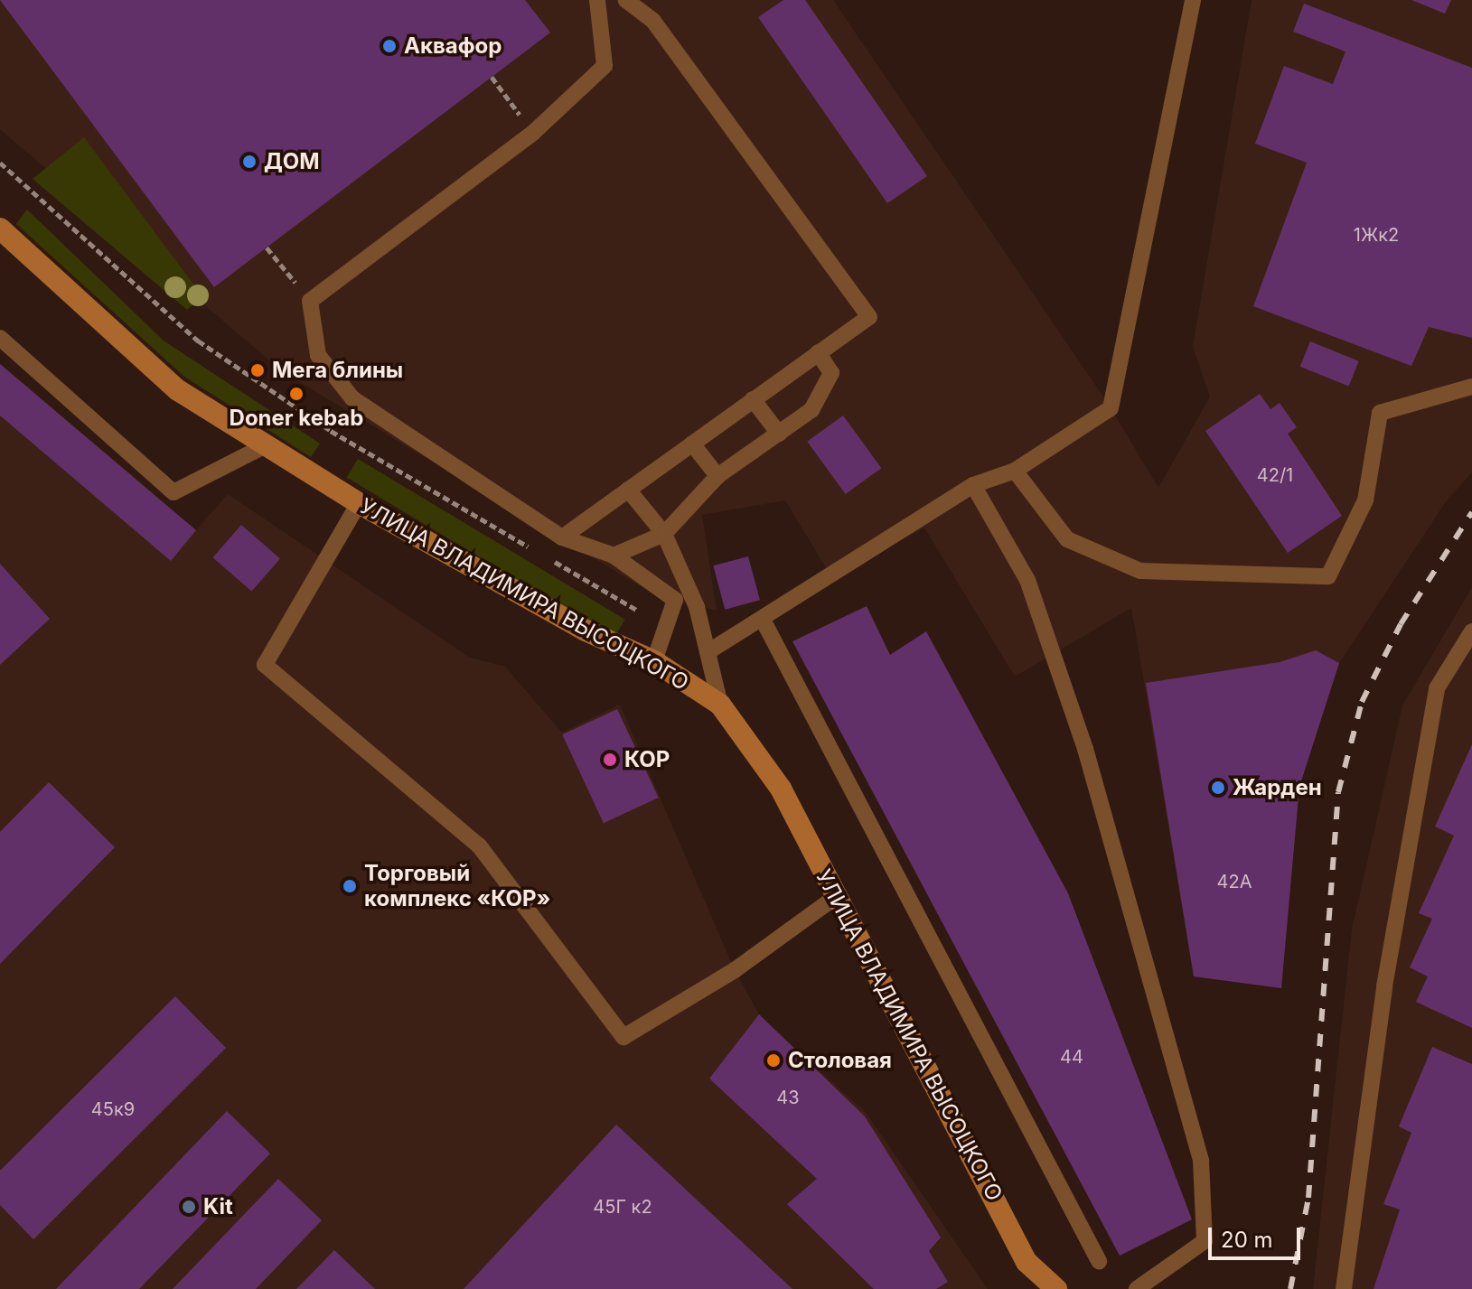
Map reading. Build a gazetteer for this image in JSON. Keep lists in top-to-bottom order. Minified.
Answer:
{"streets":{"main road":["УЛИЦА ВЛАДИМИРА ВЫСОЦКОГО"]},"places":["Аквафор","ДОМ","Мега блины","Doner kebab","КОР","Жарден","Торговый комплекс «КОР»","Столовая","Kit"],"house_numbers":["1Жк2","42/1","42А","44","43","45к9","45Г к2"],"scale_bar":"20 m"}
